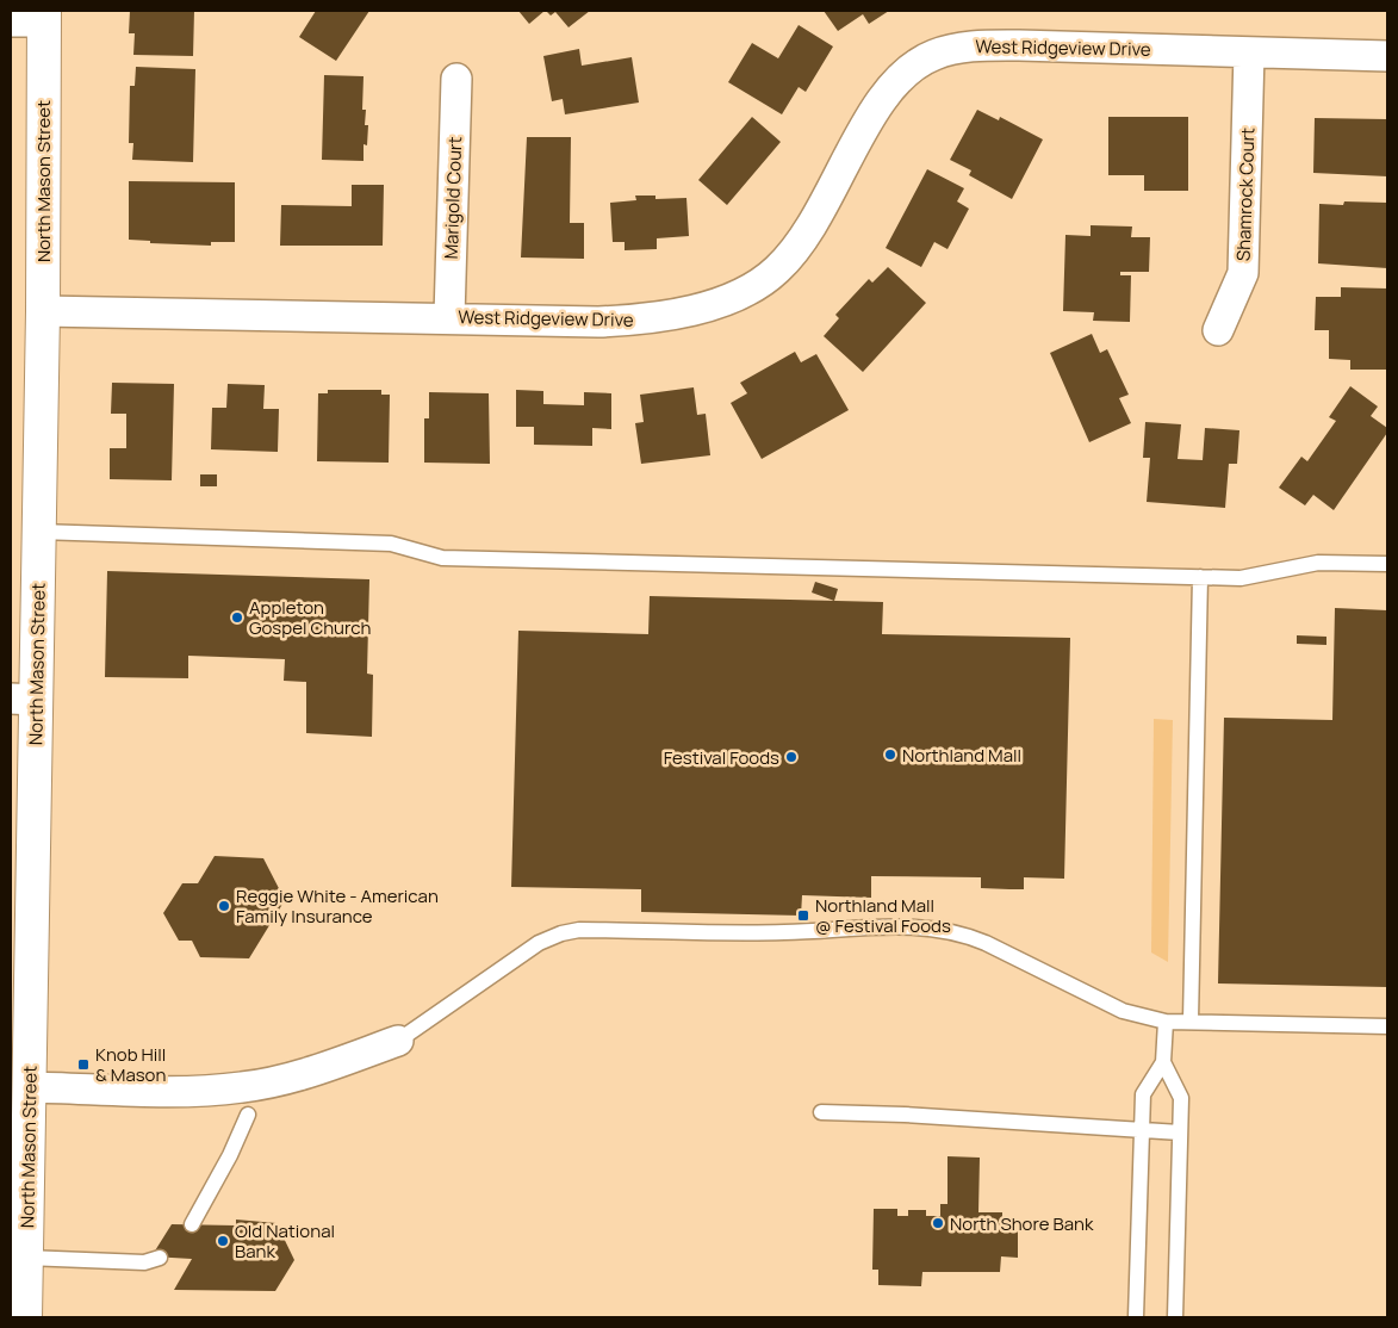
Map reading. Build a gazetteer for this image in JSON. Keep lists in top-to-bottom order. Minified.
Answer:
{"streets":{"street":["West Ridgeview Drive","North Mason Street","Shamrock Court","Marigold Court"]},"crossings":[["West Ridgeview Drive","North Mason Street"],["West Ridgeview Drive","Shamrock Court"],["West Ridgeview Drive","Marigold Court"]],"places":{"other":["Appleton Gospel Church","Northland Mall","Festival Foods","Reggie White - American Family Insurance","North Shore Bank","Old National Bank"],"transit":["Northland Mall @ Festival Foods","Knob Hill & Mason"]}}
